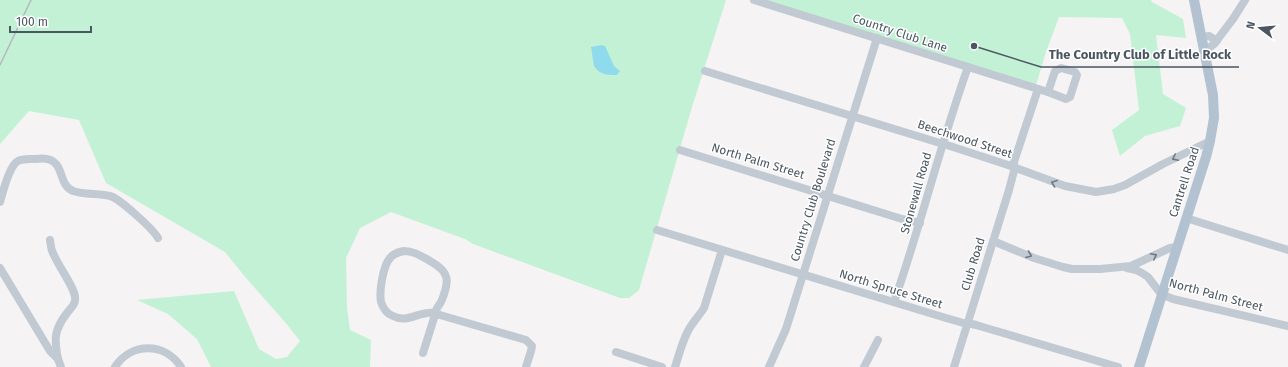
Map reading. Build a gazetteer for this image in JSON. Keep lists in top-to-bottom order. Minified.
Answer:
{"streets":{"main road":["Cantrell Road"],"street":["Country Club Lane","Beechwood Street","North Palm Street","Stonewall Road","Country Club Boulevard","Club Road","North Spruce Street"]},"crossings":[["Country Club Lane","Stonewall Road"],["Country Club Lane","Country Club Boulevard"],["Beechwood Street","Cantrell Road"],["Beechwood Street","Stonewall Road"],["Beechwood Street","Country Club Boulevard"],["Beechwood Street","Club Road"],["North Palm Street","Cantrell Road"],["North Palm Street","Stonewall Road"],["North Palm Street","Country Club Boulevard"],["Stonewall Road","North Spruce Street"],["Country Club Boulevard","North Spruce Street"],["Club Road","North Spruce Street"]],"one_way":["Beechwood Street"],"places":["The Country Club of Little Rock"],"scale_bar":"100 m","north":"left"}
